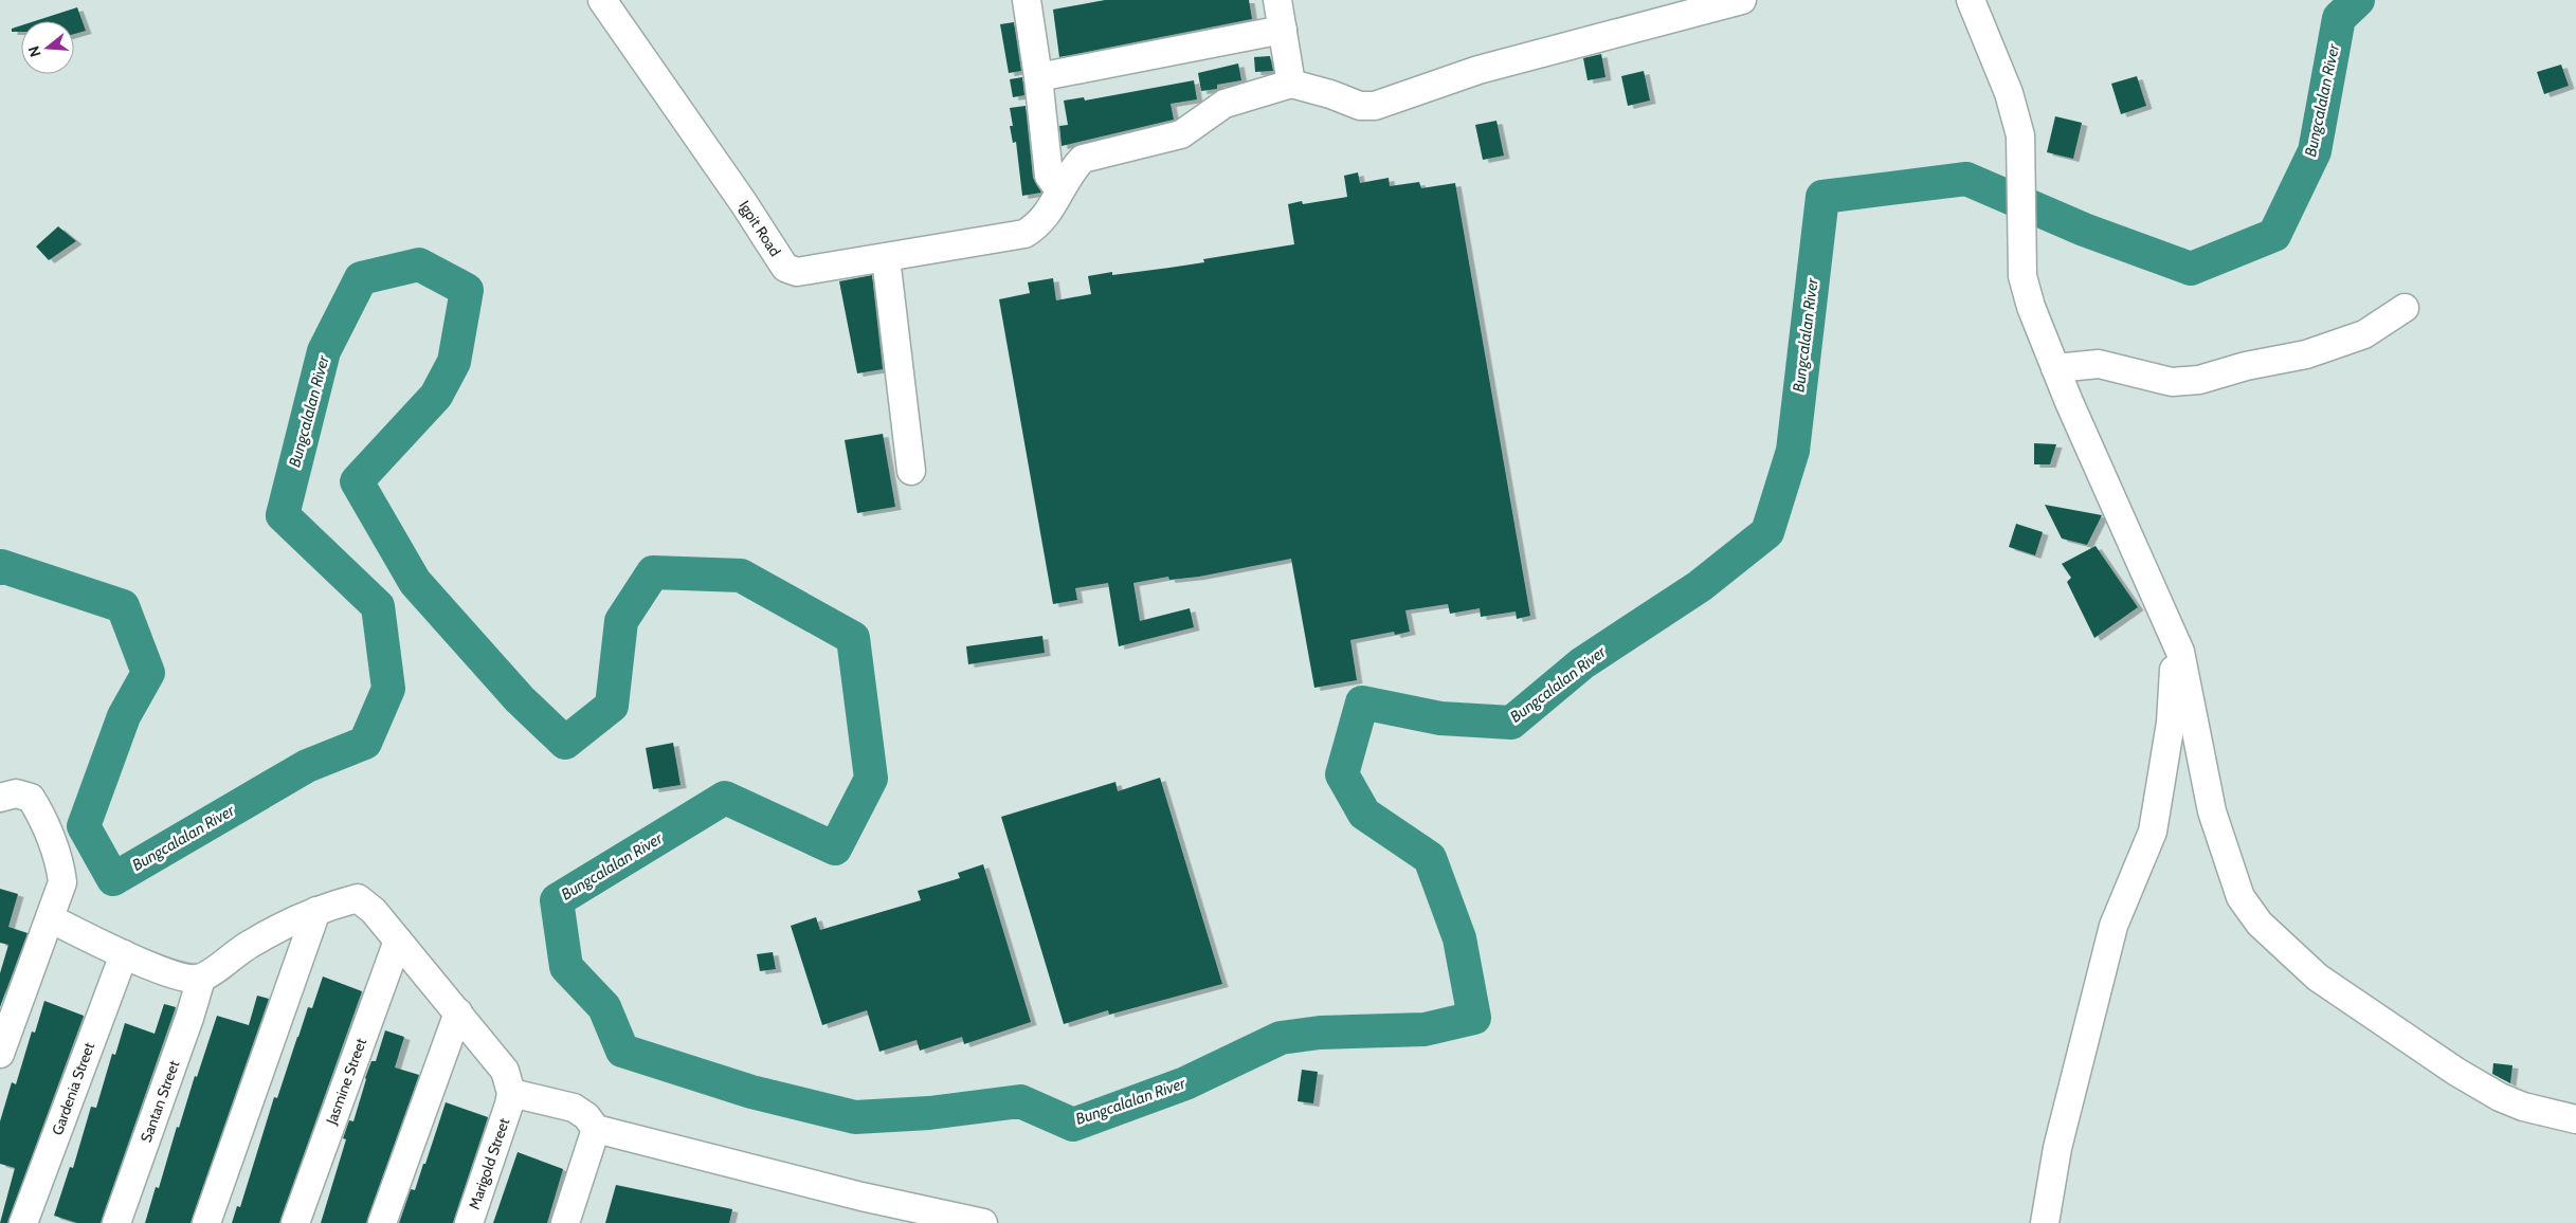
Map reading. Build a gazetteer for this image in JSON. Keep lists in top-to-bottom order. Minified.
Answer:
{"streets":{"street":["Igpit Road","Jasmine Street","Gardenia Street","Santan Street","Marigold Street"]},"water":["Bungcalalan River"],"north":"left"}
